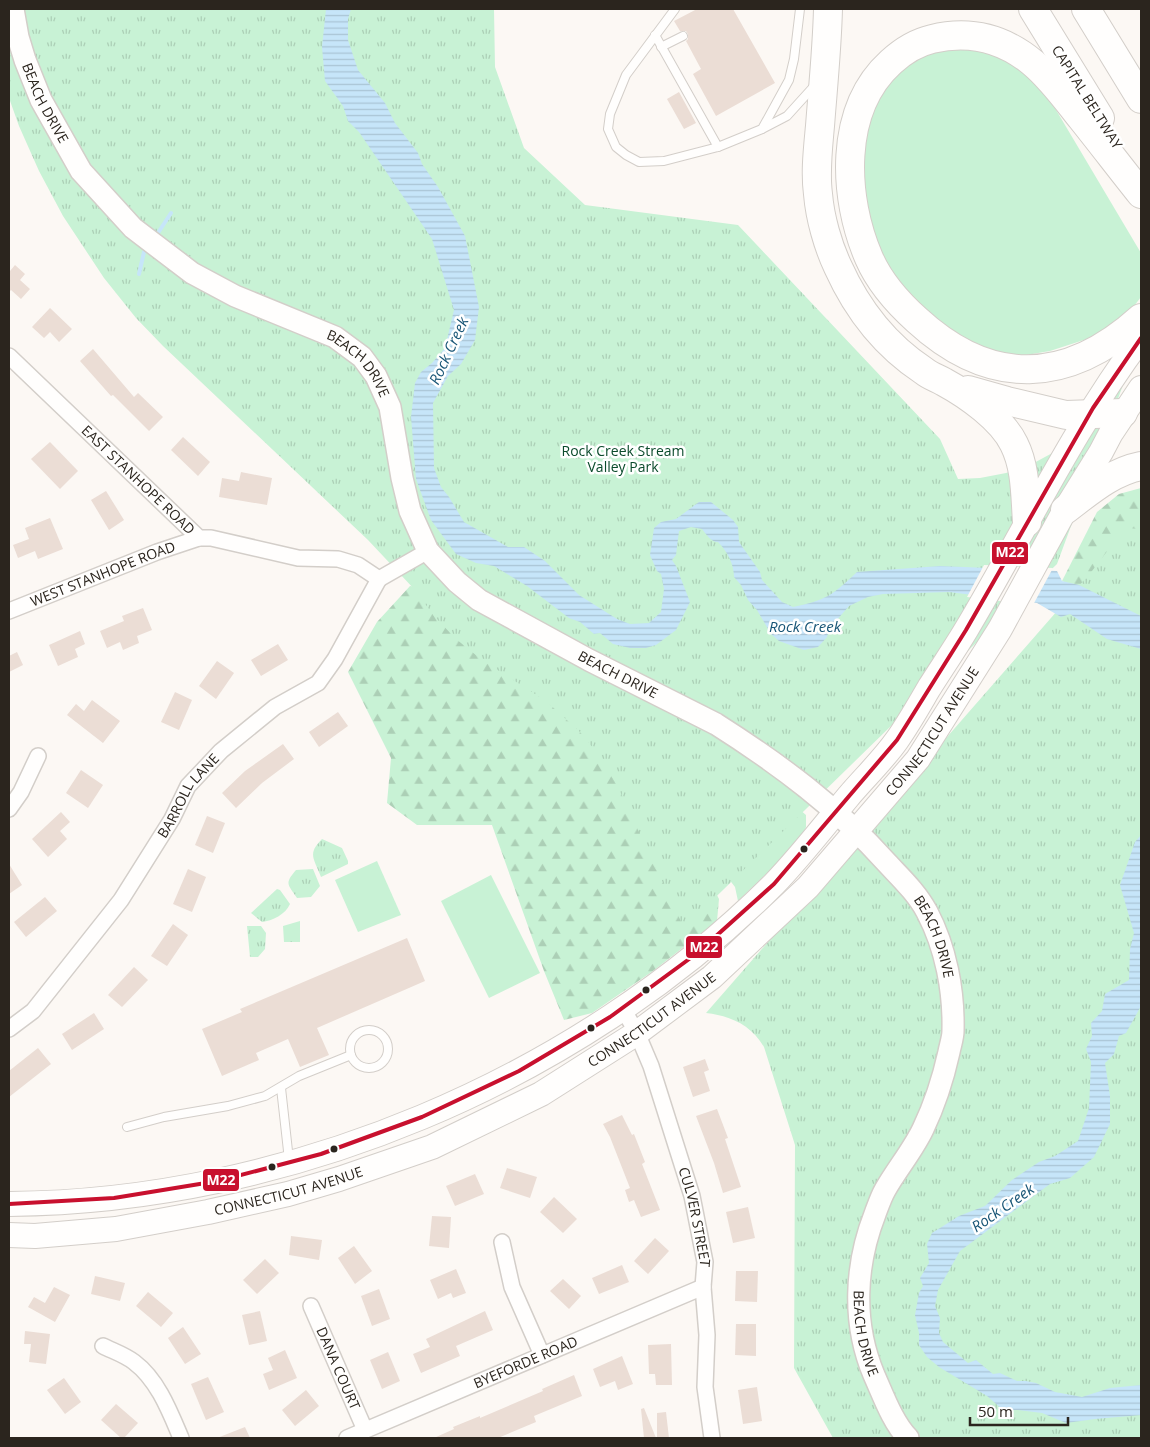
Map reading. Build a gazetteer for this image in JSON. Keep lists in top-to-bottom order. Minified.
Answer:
{"streets":{"highway":["CAPITAL BELTWAY"],"main road":["CONNECTICUT AVENUE"],"street":["BEACH DRIVE","EAST STANHOPE ROAD","WEST STANHOPE ROAD","BARROLL LANE","CULVER STREET","BYEFORDE ROAD","DANA COURT"]},"crossings":[["BEACH DRIVE","CONNECTICUT AVENUE"],["EAST STANHOPE ROAD","WEST STANHOPE ROAD"],["EAST STANHOPE ROAD","BARROLL LANE"],["CONNECTICUT AVENUE","CULVER STREET"],["CULVER STREET","BYEFORDE ROAD"],["BYEFORDE ROAD","DANA COURT"]],"water":["Rock Creek"],"parks":["Rock Creek Stream Valley Park"],"lines":["transit line M22"],"scale_bar":"50 m"}
